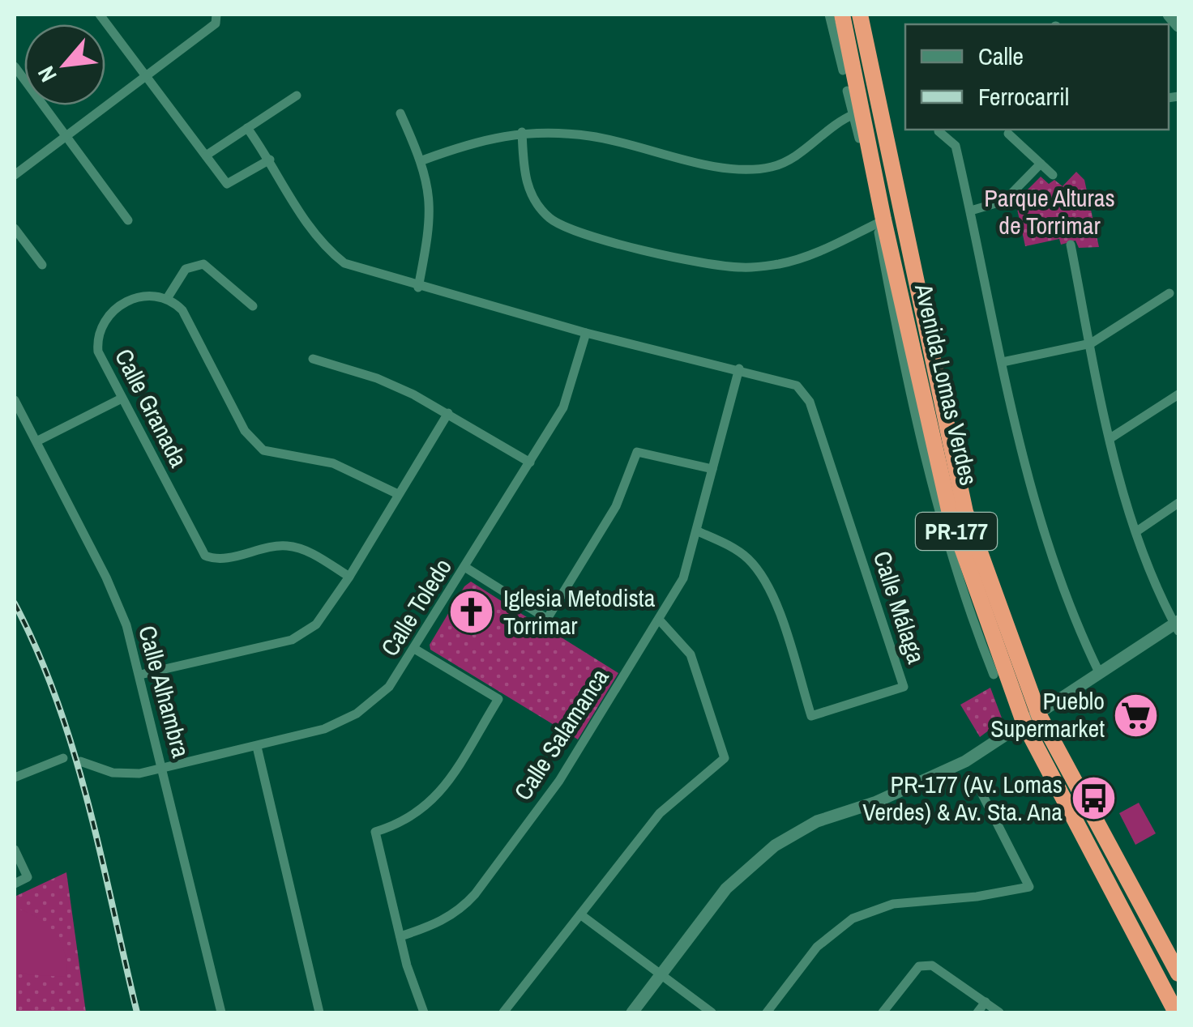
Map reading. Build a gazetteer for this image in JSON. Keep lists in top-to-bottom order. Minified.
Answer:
{"streets":{"highway":["Avenida Lomas Verdes","PR-177"],"street":["Calle Granada","Calle Toledo","Calle Málaga","Calle Alhambra","Calle Salamanca"]},"crossings":[["Calle Toledo","Calle Alhambra"],["Calle Málaga","Calle Salamanca"]],"parks":["Parque Alturas de Torrimar"],"places":{"church":["Iglesia Metodista Torrimar"],"supermarket":["Pueblo Supermarket"],"bus stop":["PR-177 (Av. Lomas Verdes) & Av. Sta. Ana"]},"legend":["Calle","Ferrocarril"],"north":"bottom left"}
